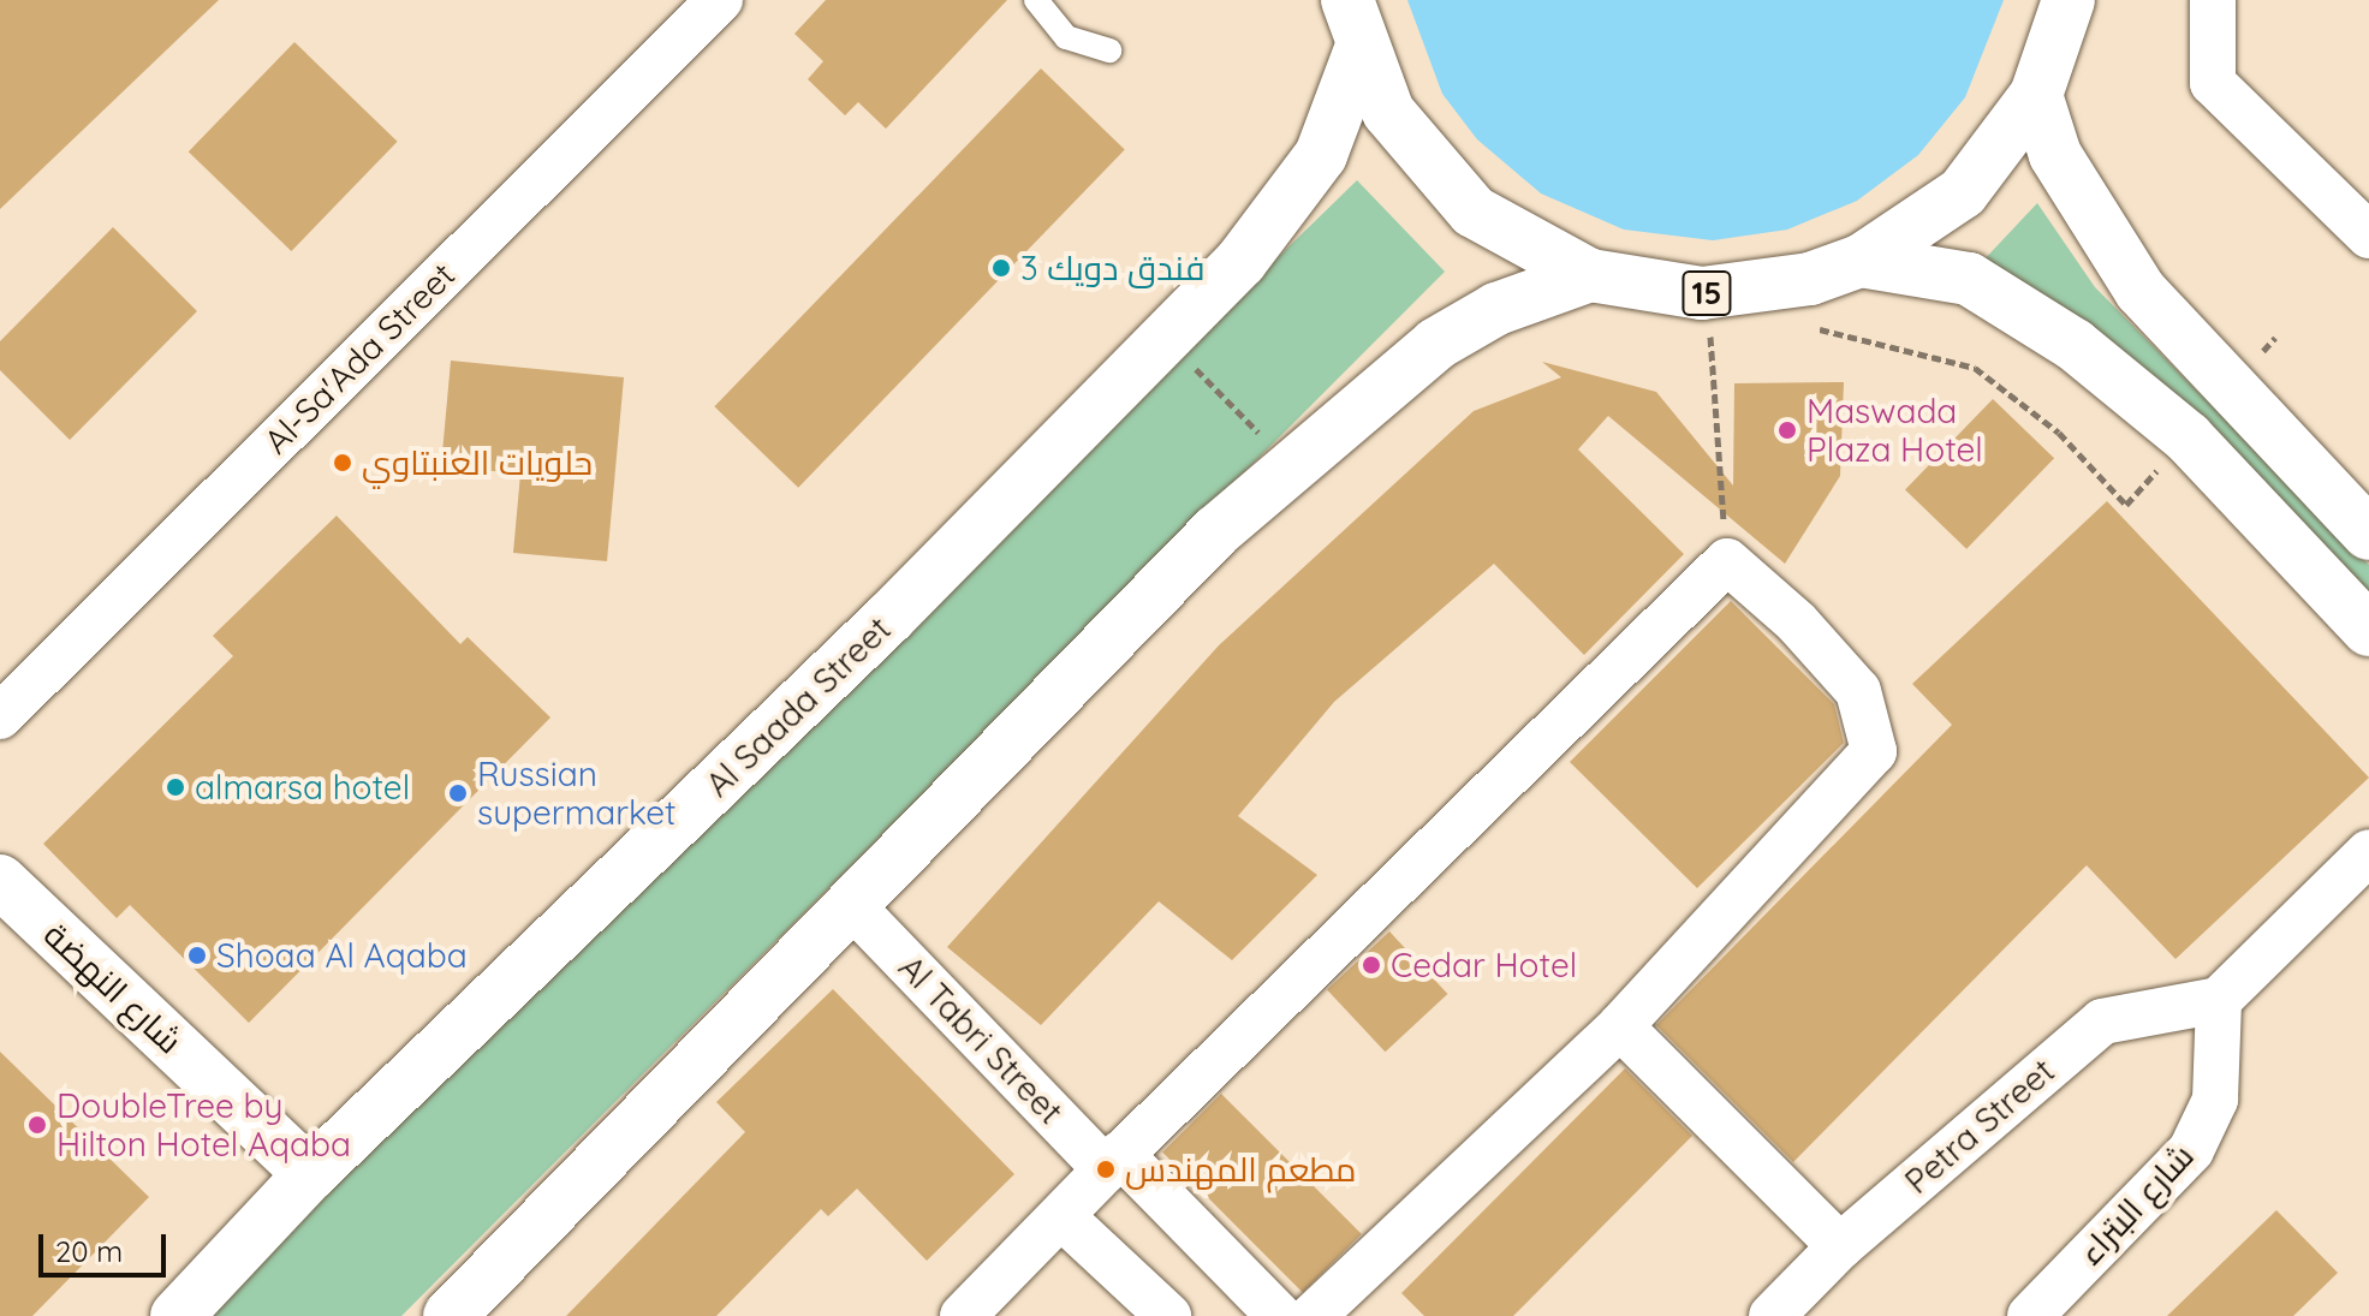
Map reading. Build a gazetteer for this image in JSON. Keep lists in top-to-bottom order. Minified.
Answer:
{"streets":{"main road":["15","Al Saada Street","شارع النهضة"],"street":["Al-Sa'Ada Street","Al Tabri Street","Petra Street","شارع البتراء"]},"crossings":[["15","Al Saada Street"],["Al Saada Street","شارع النهضة"],["Petra Street","شارع البتراء"]],"places":["فندق دويك 3","Maswada Plaza Hotel","حلويات العنبتاوي","almarsa hotel","Russian supermarket","Shoaa Al Aqaba","Cedar Hotel","DoubleTree by Hilton Hotel Aqaba","مطعم المهندس"],"scale_bar":"20 m"}
